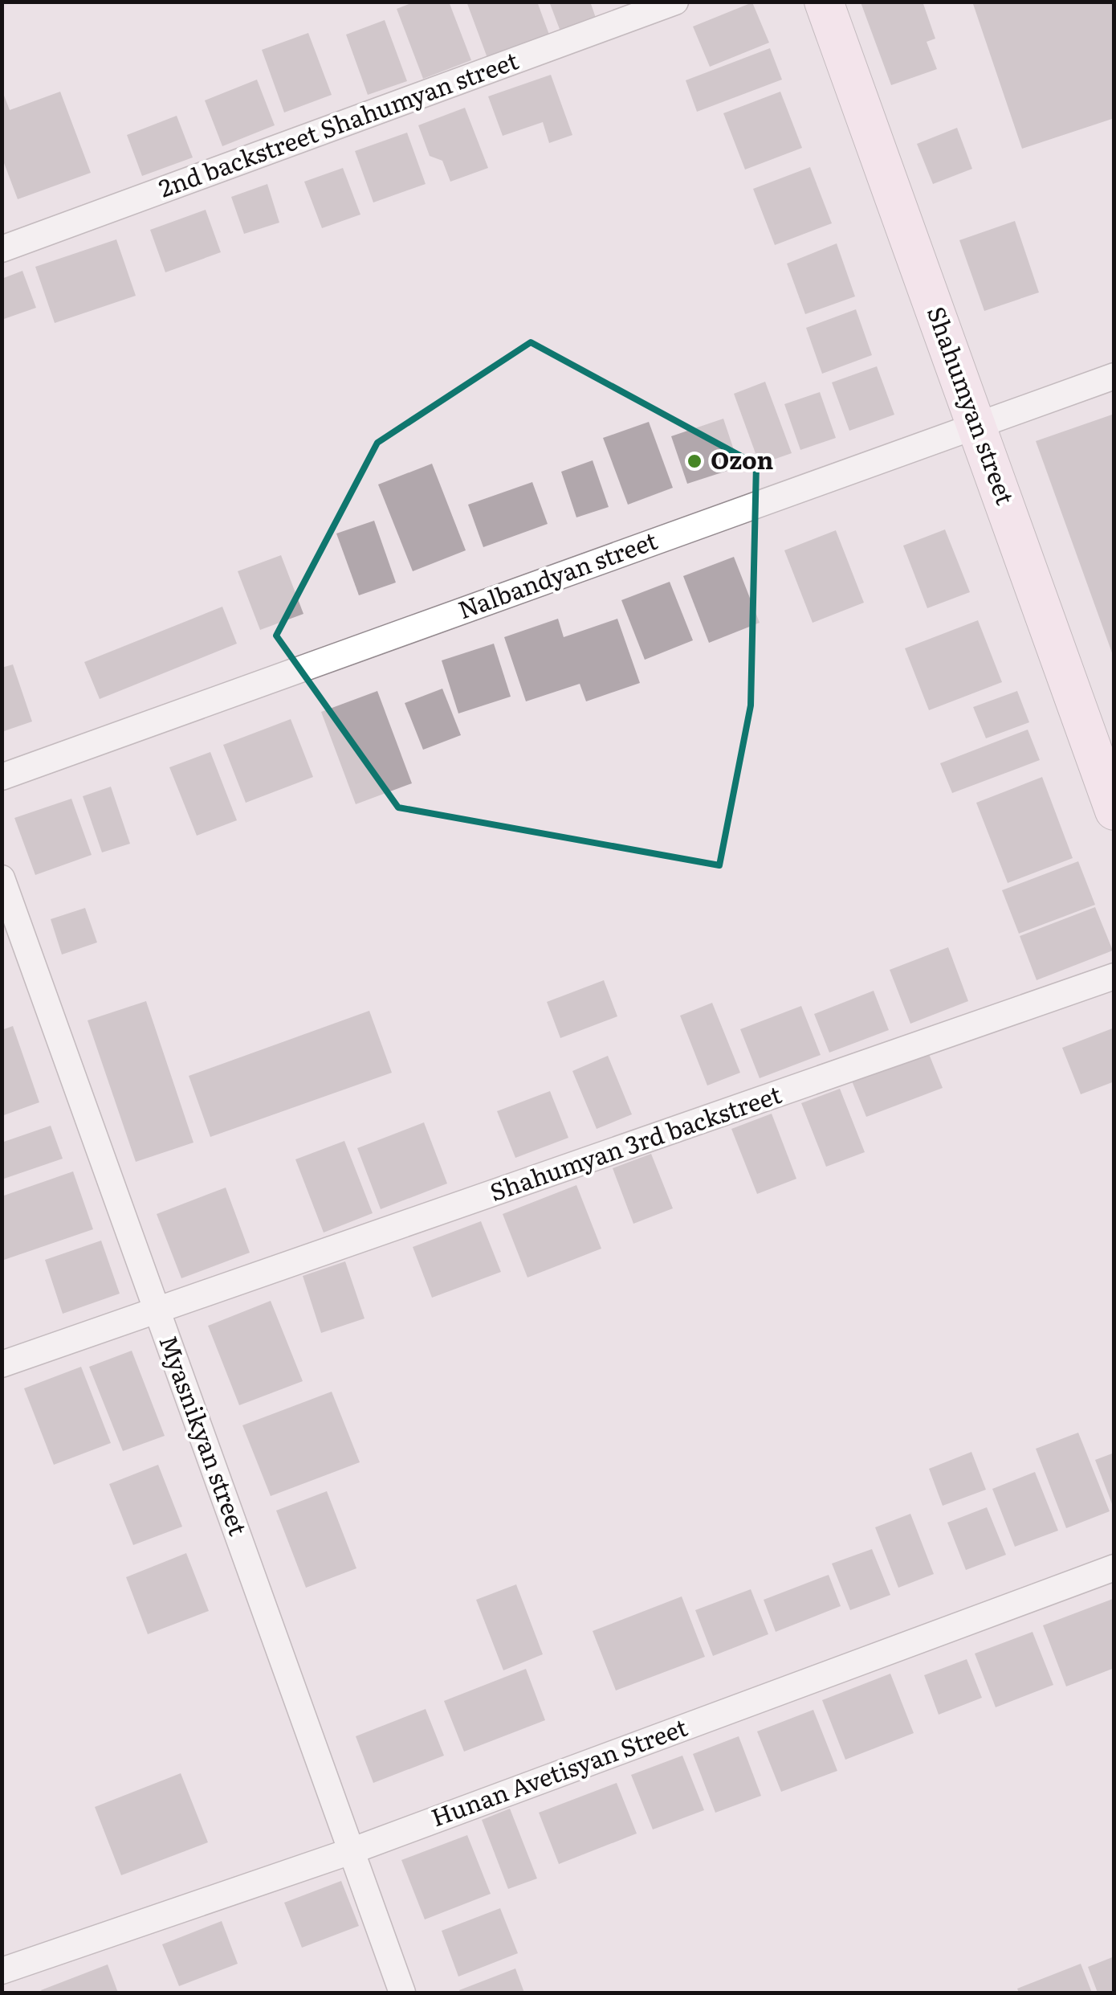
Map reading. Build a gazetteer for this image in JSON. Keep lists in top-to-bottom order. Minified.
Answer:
{"streets":{"street":["2nd backstreet Shahumyan street","Shahumyan street","Nalbandyan street","Shahumyan 3rd backstreet","Myasnikyan street","Hunan Avetisyan Street"]},"crossings":[["Shahumyan street","Nalbandyan street"],["Shahumyan 3rd backstreet","Myasnikyan street"],["Myasnikyan street","Hunan Avetisyan Street"]],"places":["Ozon"]}
